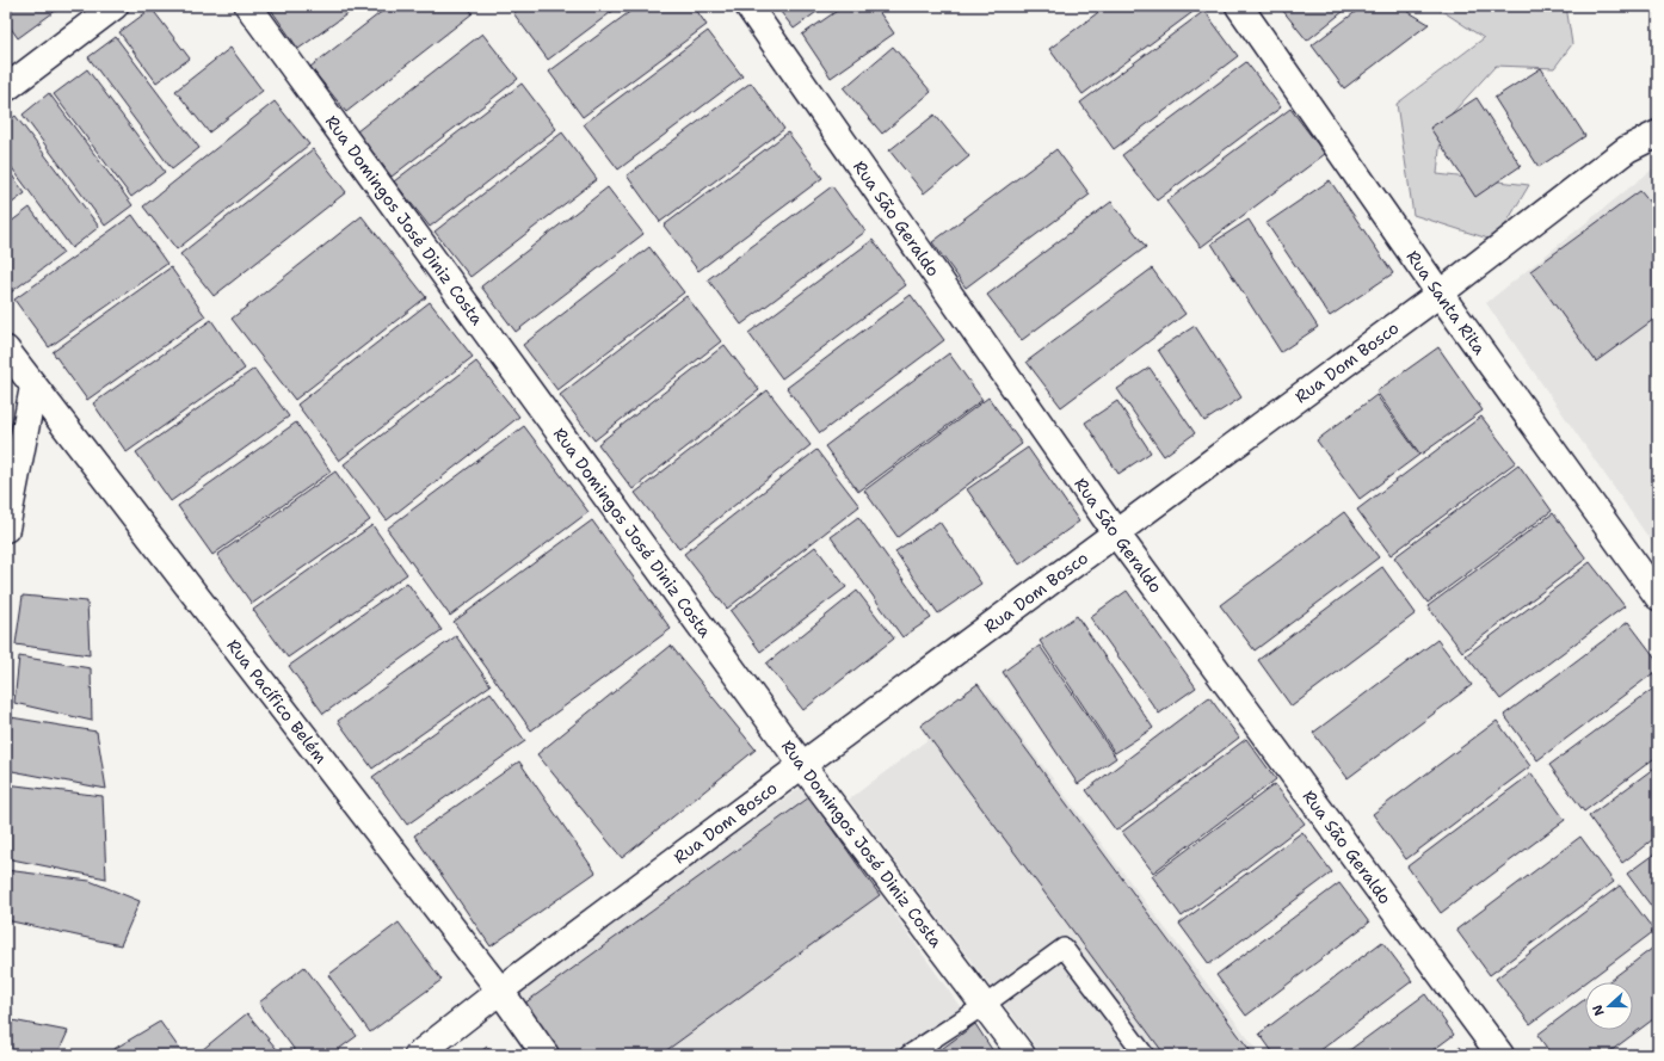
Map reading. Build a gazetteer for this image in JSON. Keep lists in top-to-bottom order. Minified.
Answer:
{"streets":{"street":["Rua São Geraldo","Rua Domingos José Diniz Costa","Rua Santa Rita","Rua Dom Bosco","Rua Pacífico Belém"]},"crossings":[["Rua São Geraldo","Rua Dom Bosco"],["Rua Domingos José Diniz Costa","Rua Dom Bosco"],["Rua Santa Rita","Rua Dom Bosco"],["Rua Dom Bosco","Rua Pacífico Belém"]],"north":"left"}
